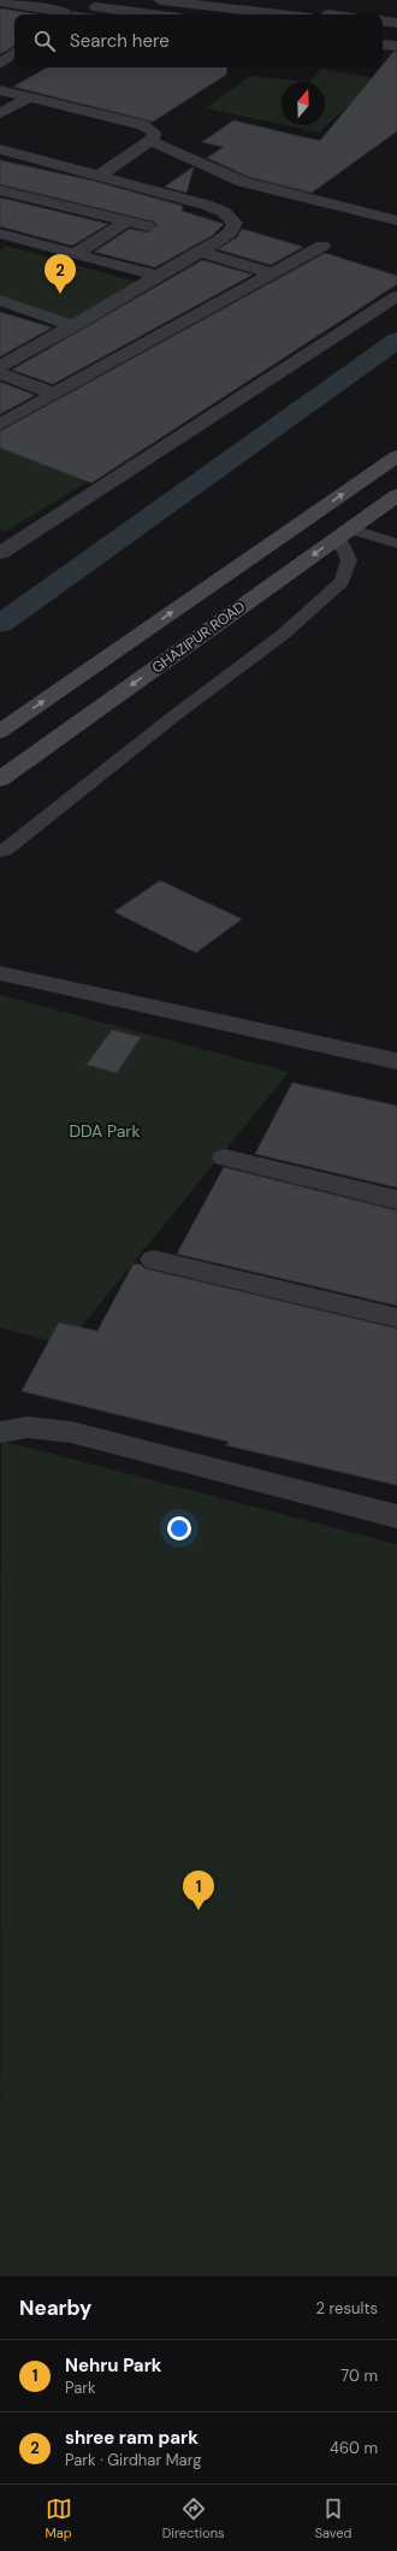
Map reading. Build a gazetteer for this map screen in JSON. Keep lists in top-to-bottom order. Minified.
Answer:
{"streets":{"main road":["GHAZIPUR ROAD"]},"parks":["DDA Park"],"north":"top","page":{"search":"Search here","pins":["2","1"],"heading":["Nearby","2 results"],"list":[{"mark":"1","name":"Nehru Park","note":"Park","value":"70 m"},{"mark":"2","name":"shree ram park","note":"Park · Girdhar Marg","value":"460 m"}],"nav":["Map","Directions","Saved"]}}
